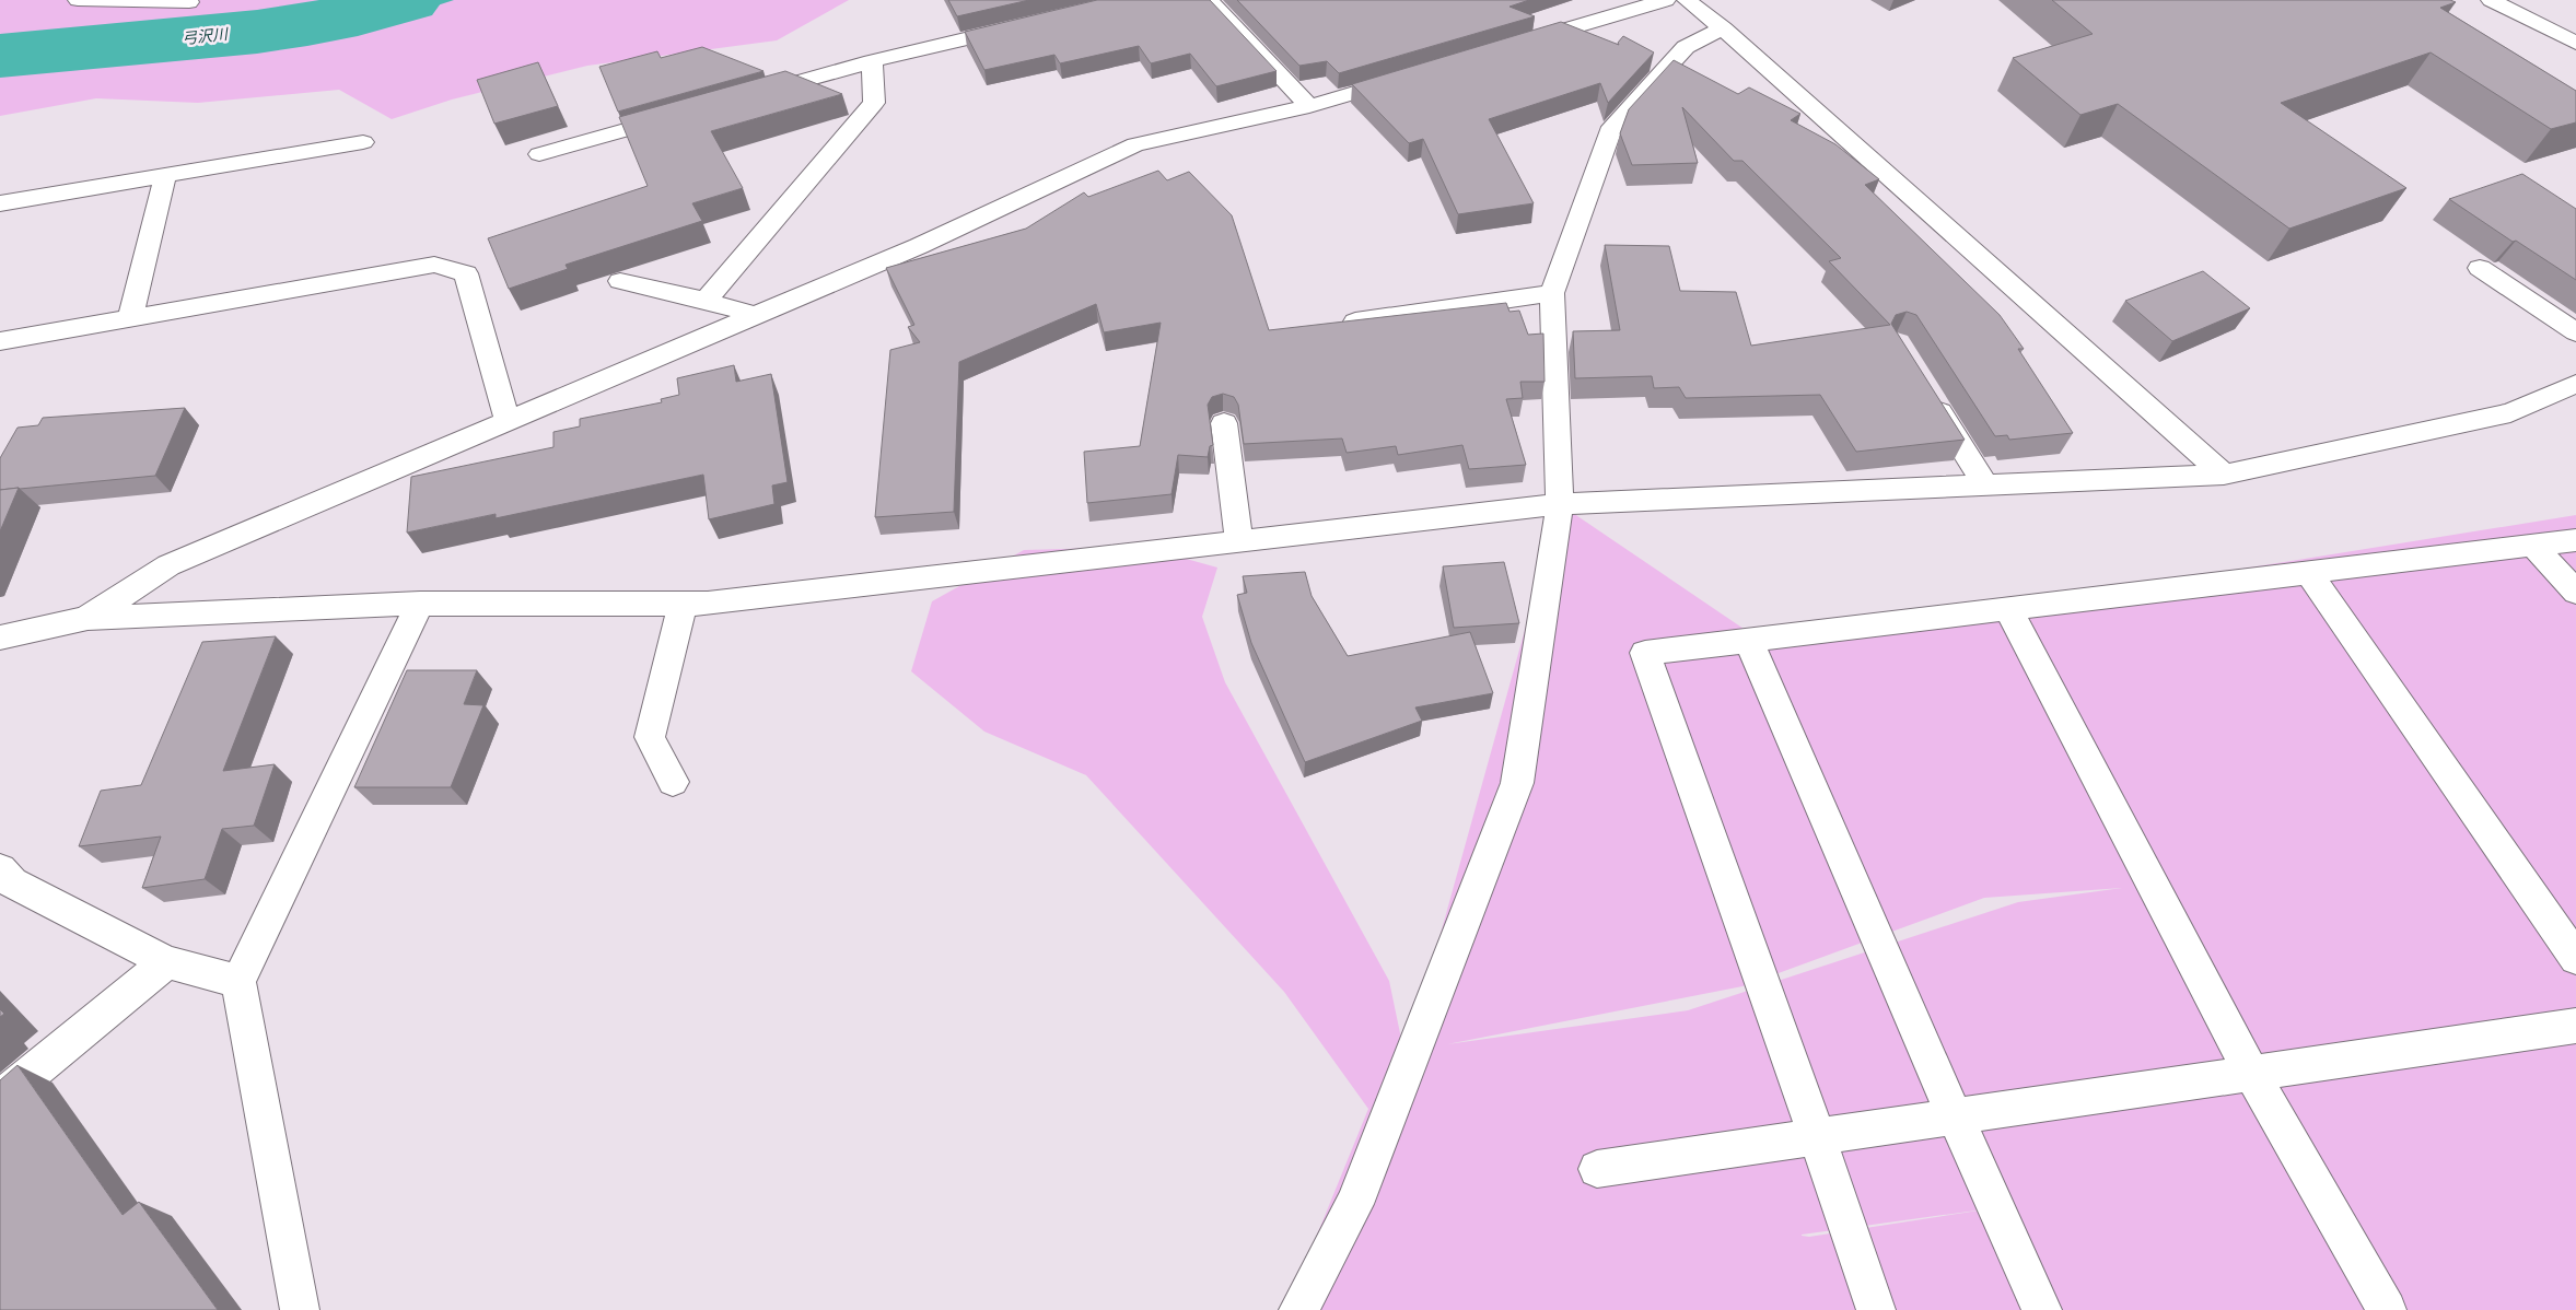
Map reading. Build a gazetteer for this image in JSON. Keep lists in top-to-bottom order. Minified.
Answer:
{"water":["弓沢川"]}
